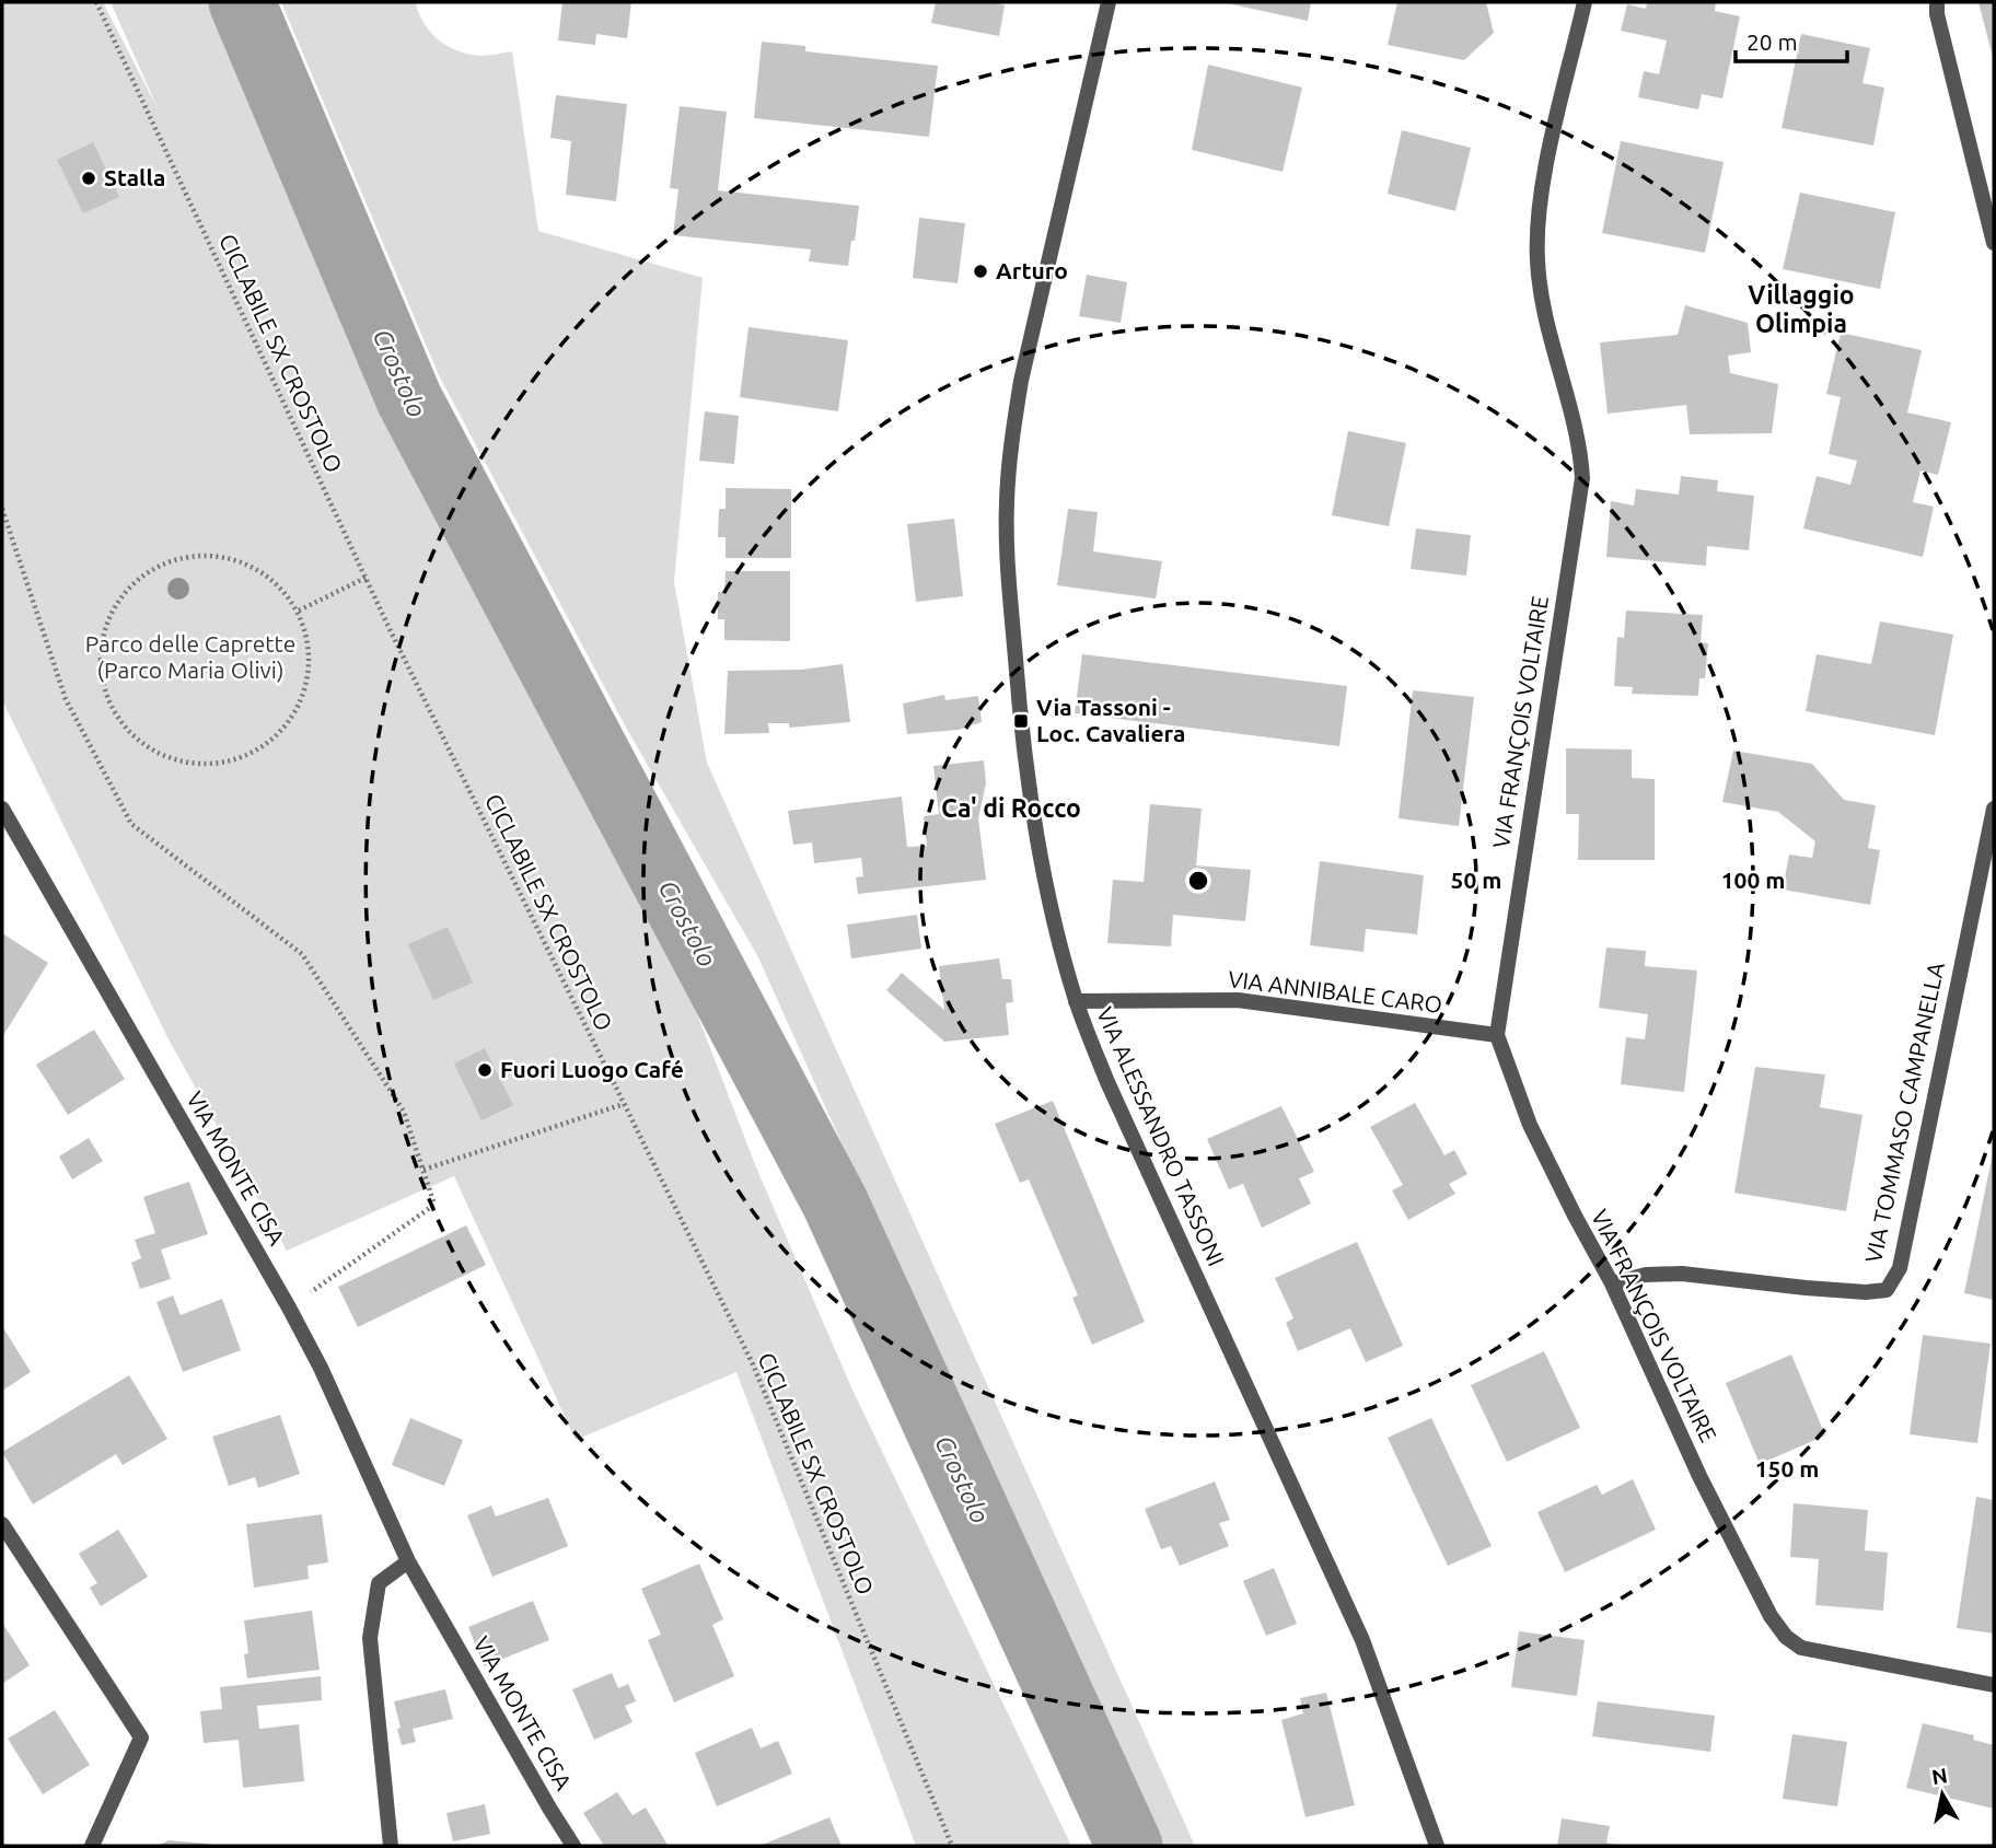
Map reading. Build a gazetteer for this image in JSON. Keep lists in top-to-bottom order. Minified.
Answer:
{"streets":{"street":["VIA FRANÇOIS VOLTAIRE","VIA ANNIBALE CARO","VIA TOMMASO CAMPANELLA","VIA ALESSANDRO TASSONI","VIA MONTE CISA"],"path":["CICLABILE SX CROSTOLO"]},"crossings":[["VIA FRANÇOIS VOLTAIRE","VIA ANNIBALE CARO"],["VIA FRANÇOIS VOLTAIRE","VIA TOMMASO CAMPANELLA"],["VIA ANNIBALE CARO","VIA ALESSANDRO TASSONI"]],"districts":["Villaggio Olimpia","Ca' di Rocco"],"water":["Crostolo"],"parks":["Parco delle Caprette (Parco Maria Olivi)"],"places":{"other":["Stalla","Arturo","Fuori Luogo Café"],"transit":["Via Tassoni - Loc. Cavaliera"]},"scale_bar":"20 m","north":"top","rings":["50 m","100 m","150 m"]}
